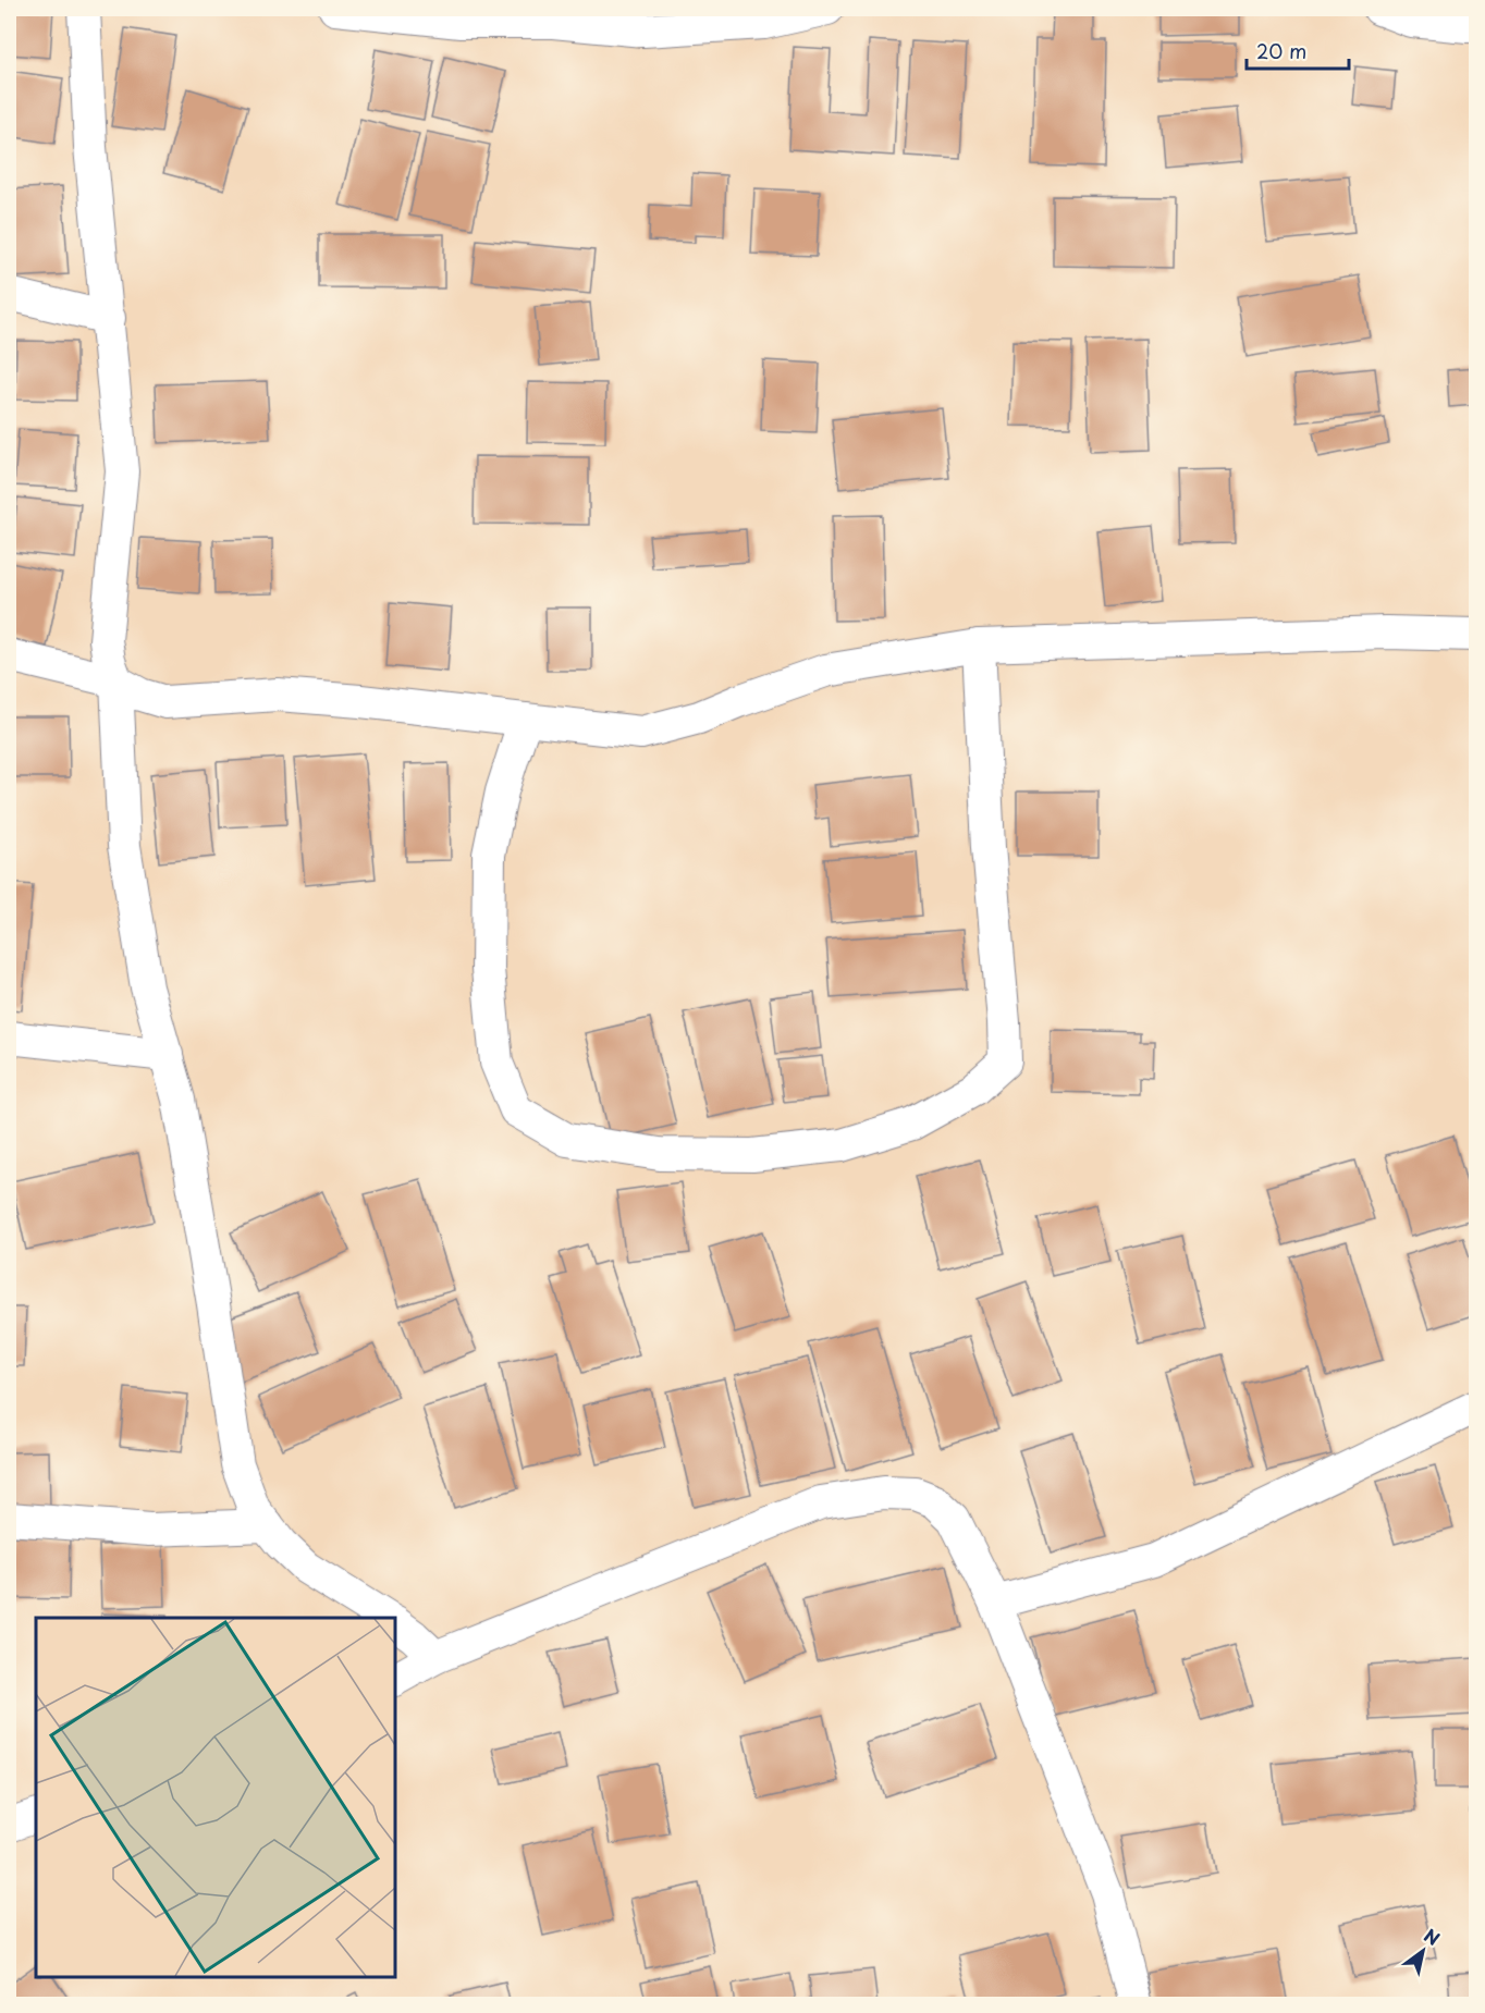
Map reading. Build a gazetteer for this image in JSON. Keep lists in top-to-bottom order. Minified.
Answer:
{"scale_bar":"20 m","north":"top right"}
